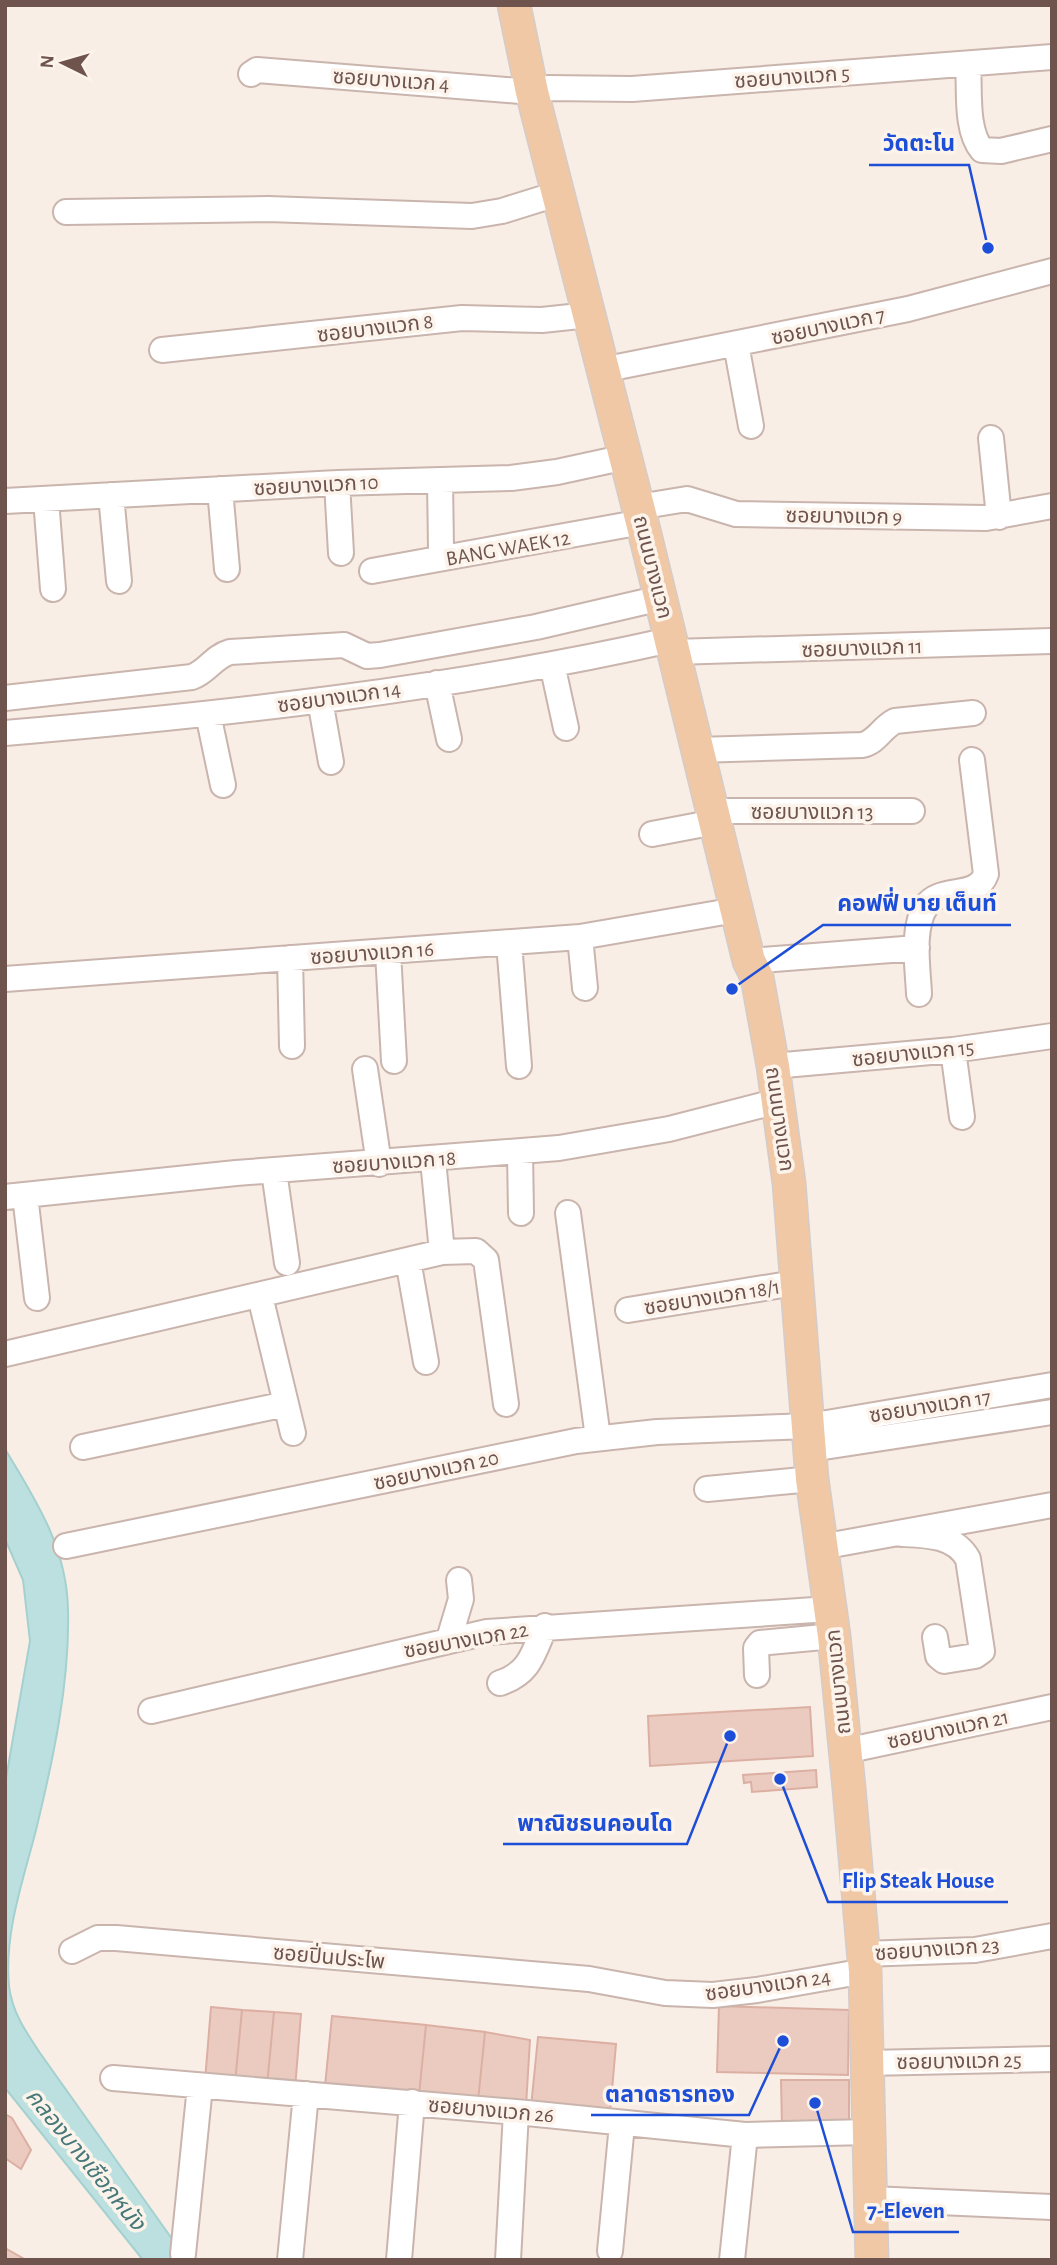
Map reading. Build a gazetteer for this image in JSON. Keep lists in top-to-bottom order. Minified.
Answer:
{"streets":{"main road":["ถนนบางแวก"],"street":["ซอยบางแวก 5","ซอยบางแวก 4","ซอยบางแวก 7","ซอยบางแวก 8","ซอยบางแวก 10","ซอยบางแวก 9","BANG WAEK 12","ซอยบางแวก 11","ซอยบางแวก 14","ซอยบางแวก 13","ซอยบางแวก 16","ซอยบางแวก 15","ซอยบางแวก 18","ซอยบางแวก 18/1","ซอยบางแวก 17","ซอยบางแวก 20","ซอยบางแวก 22","ซอยบางแวก 21","ซอยบางแวก 23","ซอยปิ่นประไพ","ซอยบางแวก 24","ซอยบางแวก 25","ซอยบางแวก 26"]},"crossings":[["ซอยบางแวก 5","ซอยบางแวก 4"],["ซอยบางแวก 5","ถนนบางแวก"],["ซอยบางแวก 4","ถนนบางแวก"],["ซอยบางแวก 7","ถนนบางแวก"],["ซอยบางแวก 8","ถนนบางแวก"],["ซอยบางแวก 10","ถนนบางแวก"],["ซอยบางแวก 9","BANG WAEK 12"],["ซอยบางแวก 9","ถนนบางแวก"],["BANG WAEK 12","ถนนบางแวก"],["ถนนบางแวก","ซอยบางแวก 11"],["ถนนบางแวก","ซอยบางแวก 14"],["ถนนบางแวก","ซอยบางแวก 13"],["ถนนบางแวก","ซอยบางแวก 16"],["ถนนบางแวก","ซอยบางแวก 15"],["ถนนบางแวก","ซอยบางแวก 18"],["ถนนบางแวก","ซอยบางแวก 18/1"],["ถนนบางแวก","ซอยบางแวก 17"],["ถนนบางแวก","ซอยบางแวก 20"],["ถนนบางแวก","ซอยบางแวก 22"],["ถนนบางแวก","ซอยบางแวก 21"],["ถนนบางแวก","ซอยบางแวก 23"],["ถนนบางแวก","ซอยบางแวก 24"],["ถนนบางแวก","ซอยบางแวก 25"],["ถนนบางแวก","ซอยบางแวก 26"],["ซอยบางแวก 11","ซอยบางแวก 14"],["ซอยบางแวก 17","ซอยบางแวก 20"],["ซอยบางแวก 23","ซอยบางแวก 24"],["ซอยปิ่นประไพ","ซอยบางแวก 24"]],"water":["คลองบางเชือกหนัง"],"places":["วัดตะโน","คอฟฟี่ บาย เต็นท์","พาณิชธนคอนโด","Flip Steak House","ตลาดธารทอง","7-Eleven"],"north":"left"}
